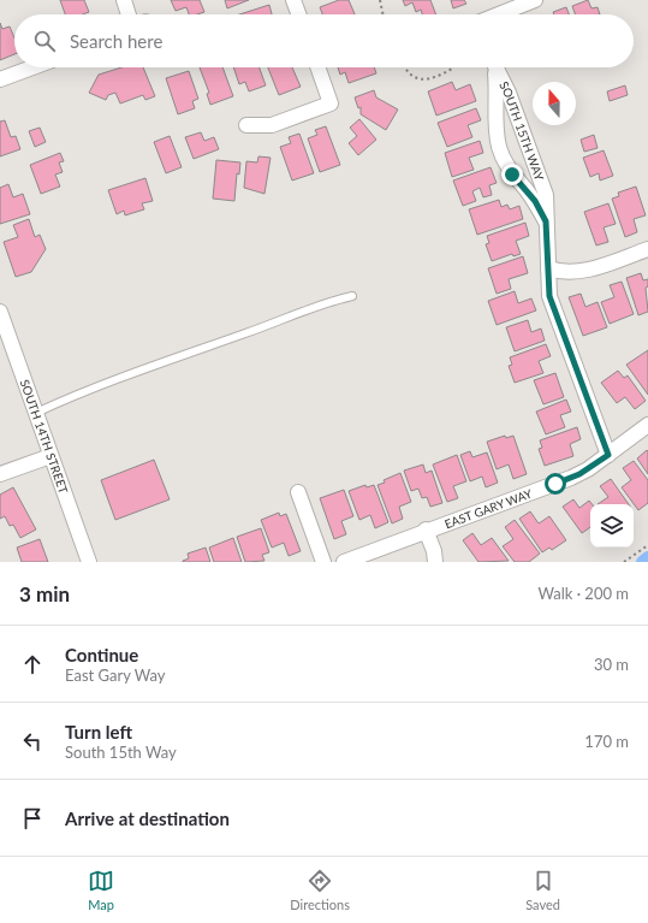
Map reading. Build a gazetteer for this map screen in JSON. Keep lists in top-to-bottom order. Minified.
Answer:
{"streets":{"street":["SOUTH 15TH WAY","SOUTH 14TH STREET","EAST GARY WAY"]},"crossings":[["SOUTH 15TH WAY","EAST GARY WAY"]],"north":"top","page":{"search":"Search here","heading":["3 min","Walk · 200 m"],"list":[["Continue","East Gary Way","30 m"],["Turn left","South 15th Way","170 m"],"Arrive at destination"],"nav":["Map","Directions","Saved"]}}
